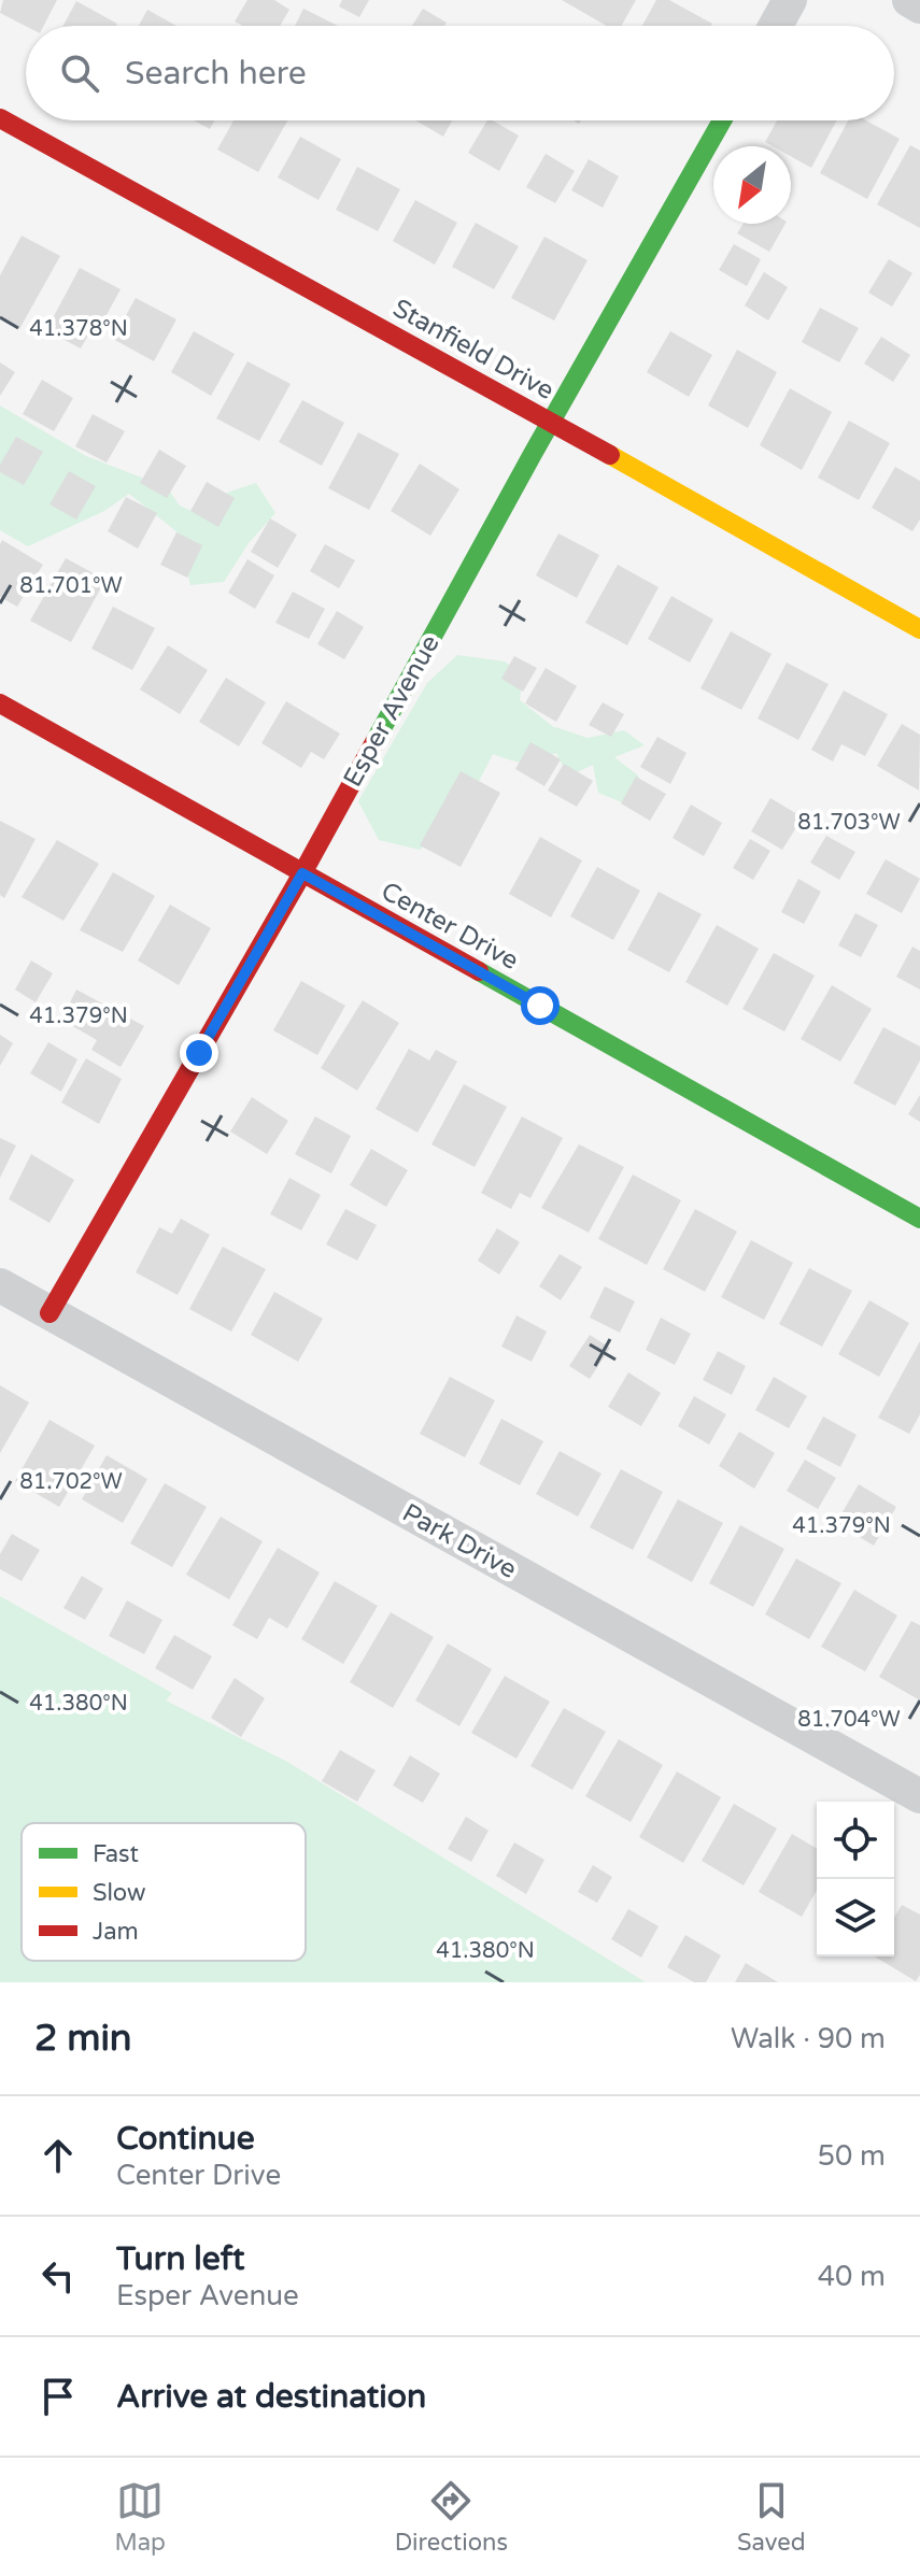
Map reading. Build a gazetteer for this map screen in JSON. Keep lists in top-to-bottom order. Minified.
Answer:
{"streets":{"street":["Stanfield Drive","Esper Avenue","Center Drive","Park Drive"]},"crossings":[["Stanfield Drive","Esper Avenue"],["Esper Avenue","Center Drive"],["Esper Avenue","Park Drive"]],"legend":["Fast","Slow","Jam"],"north":"bottom left","page":{"search":"Search here","heading":["2 min","Walk · 90 m"],"list":[["Continue","Center Drive","50 m"],["Turn left","Esper Avenue","40 m"],"Arrive at destination"],"nav":["Map","Directions","Saved"]},"coordinates":["41.378°N","81.701°W","81.703°W","41.379°N","81.702°W","41.380°N","81.704°W"]}
